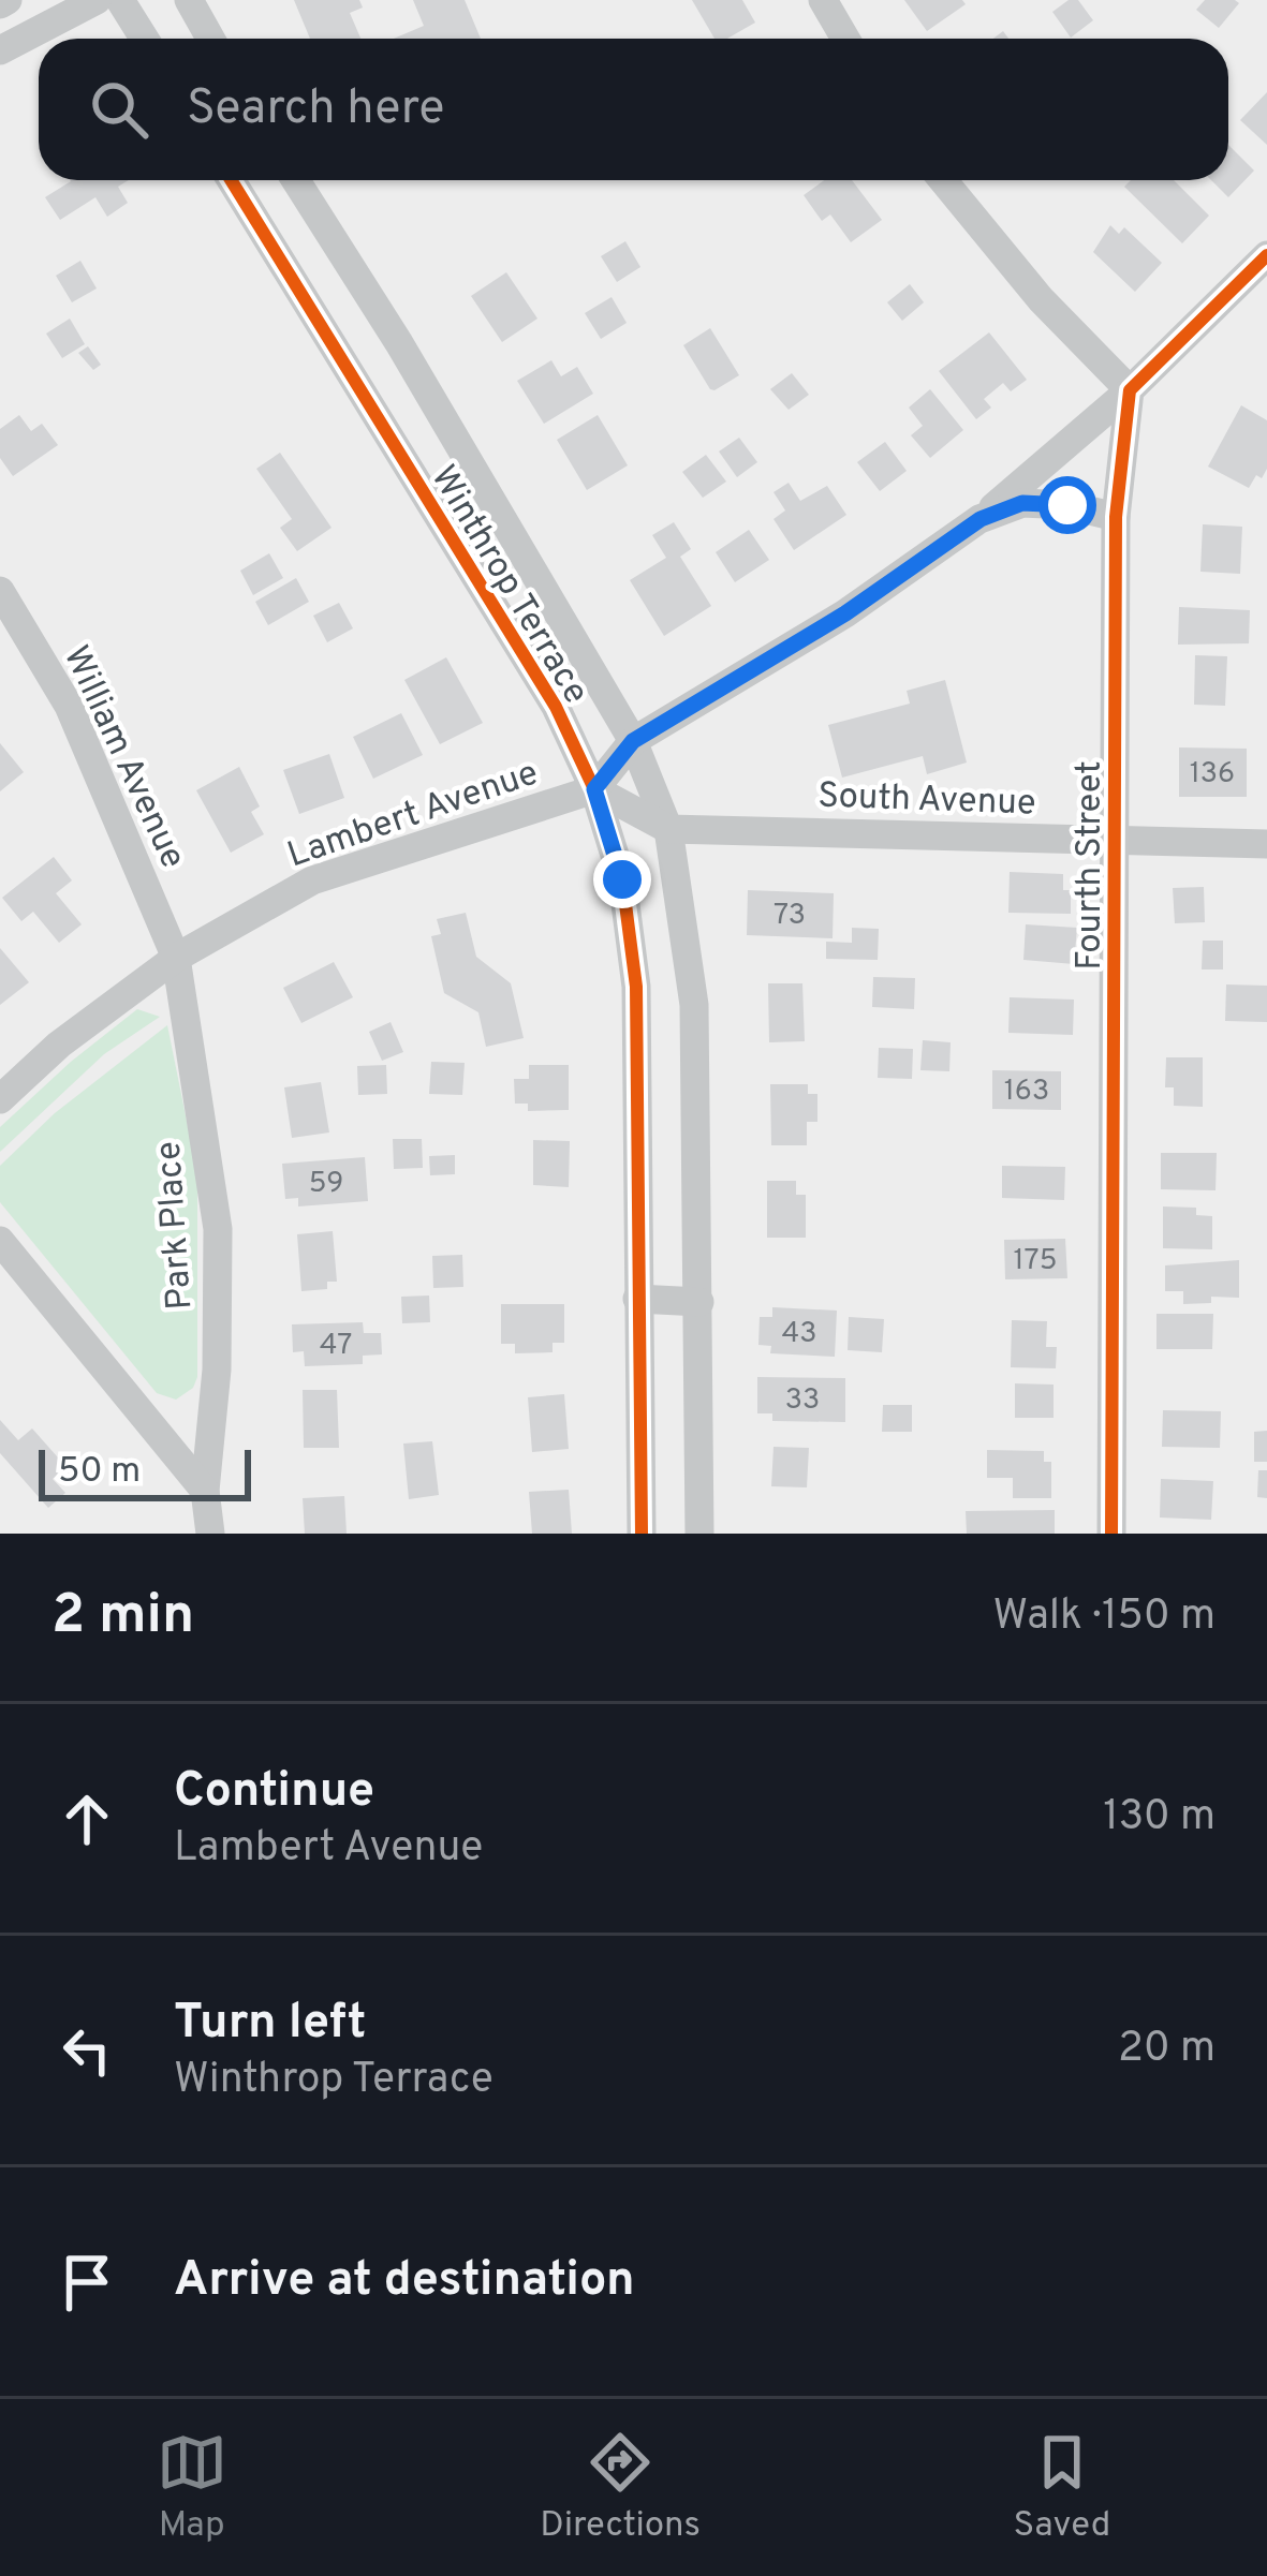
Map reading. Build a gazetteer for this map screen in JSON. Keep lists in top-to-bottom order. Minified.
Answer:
{"streets":{"street":["Winthrop Terrace","William Avenue","South Avenue","Lambert Avenue","Fourth Street","Park Place"]},"crossings":[["Winthrop Terrace","South Avenue"],["Winthrop Terrace","Lambert Avenue"],["William Avenue","Lambert Avenue"],["William Avenue","Park Place"],["South Avenue","Lambert Avenue"],["South Avenue","Fourth Street"],["Lambert Avenue","Fourth Street"],["Lambert Avenue","Park Place"]],"house_numbers":["136","73","163","59","175","43","47","33"],"scale_bar":"50 m","page":{"search":"Search here","scale":"50 m","heading":["2 min","Walk · 150 m"],"list":[["Continue","Lambert Avenue","130 m"],["Turn left","Winthrop Terrace","20 m"],"Arrive at destination"],"nav":["Map","Directions","Saved"]}}
